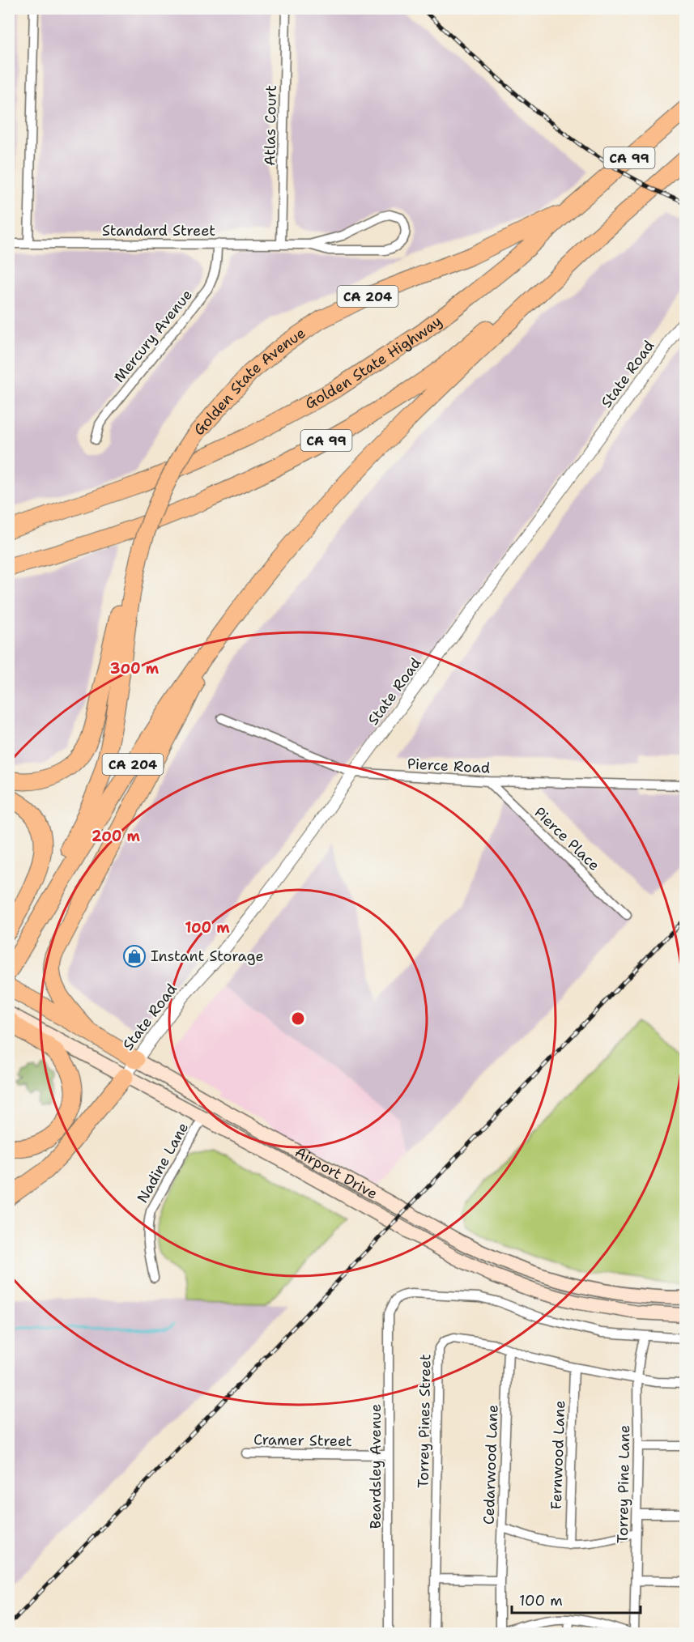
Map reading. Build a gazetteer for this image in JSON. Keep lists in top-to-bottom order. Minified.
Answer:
{"streets":{"highway":["CA 99","CA 204","Golden State Highway","Golden State Avenue","Airport Drive"],"street":["Atlas Court","Standard Street","Mercury Avenue","State Road","Pierce Road","Pierce Place","Nadine Lane","Torrey Pines Street","Cramer Street","Fernwood Lane","Cedarwood Lane","Beardsley Avenue","Torrey Pine Lane"]},"crossings":[["Atlas Court","Standard Street"],["CA 99","CA 204"],["Standard Street","Mercury Avenue"],["CA 204","Golden State Avenue"],["Golden State Highway","Golden State Avenue"],["State Road","Pierce Road"],["State Road","Airport Drive"],["Pierce Road","Pierce Place"],["Nadine Lane","Airport Drive"],["Torrey Pines Street","Fernwood Lane"],["Torrey Pines Street","Cedarwood Lane"],["Torrey Pines Street","Torrey Pine Lane"],["Cramer Street","Beardsley Avenue"],["Beardsley Avenue","Torrey Pine Lane"]],"places":{"shop":["Instant Storage"]},"scale_bar":"100 m","rings":["300 m","200 m","100 m"]}
